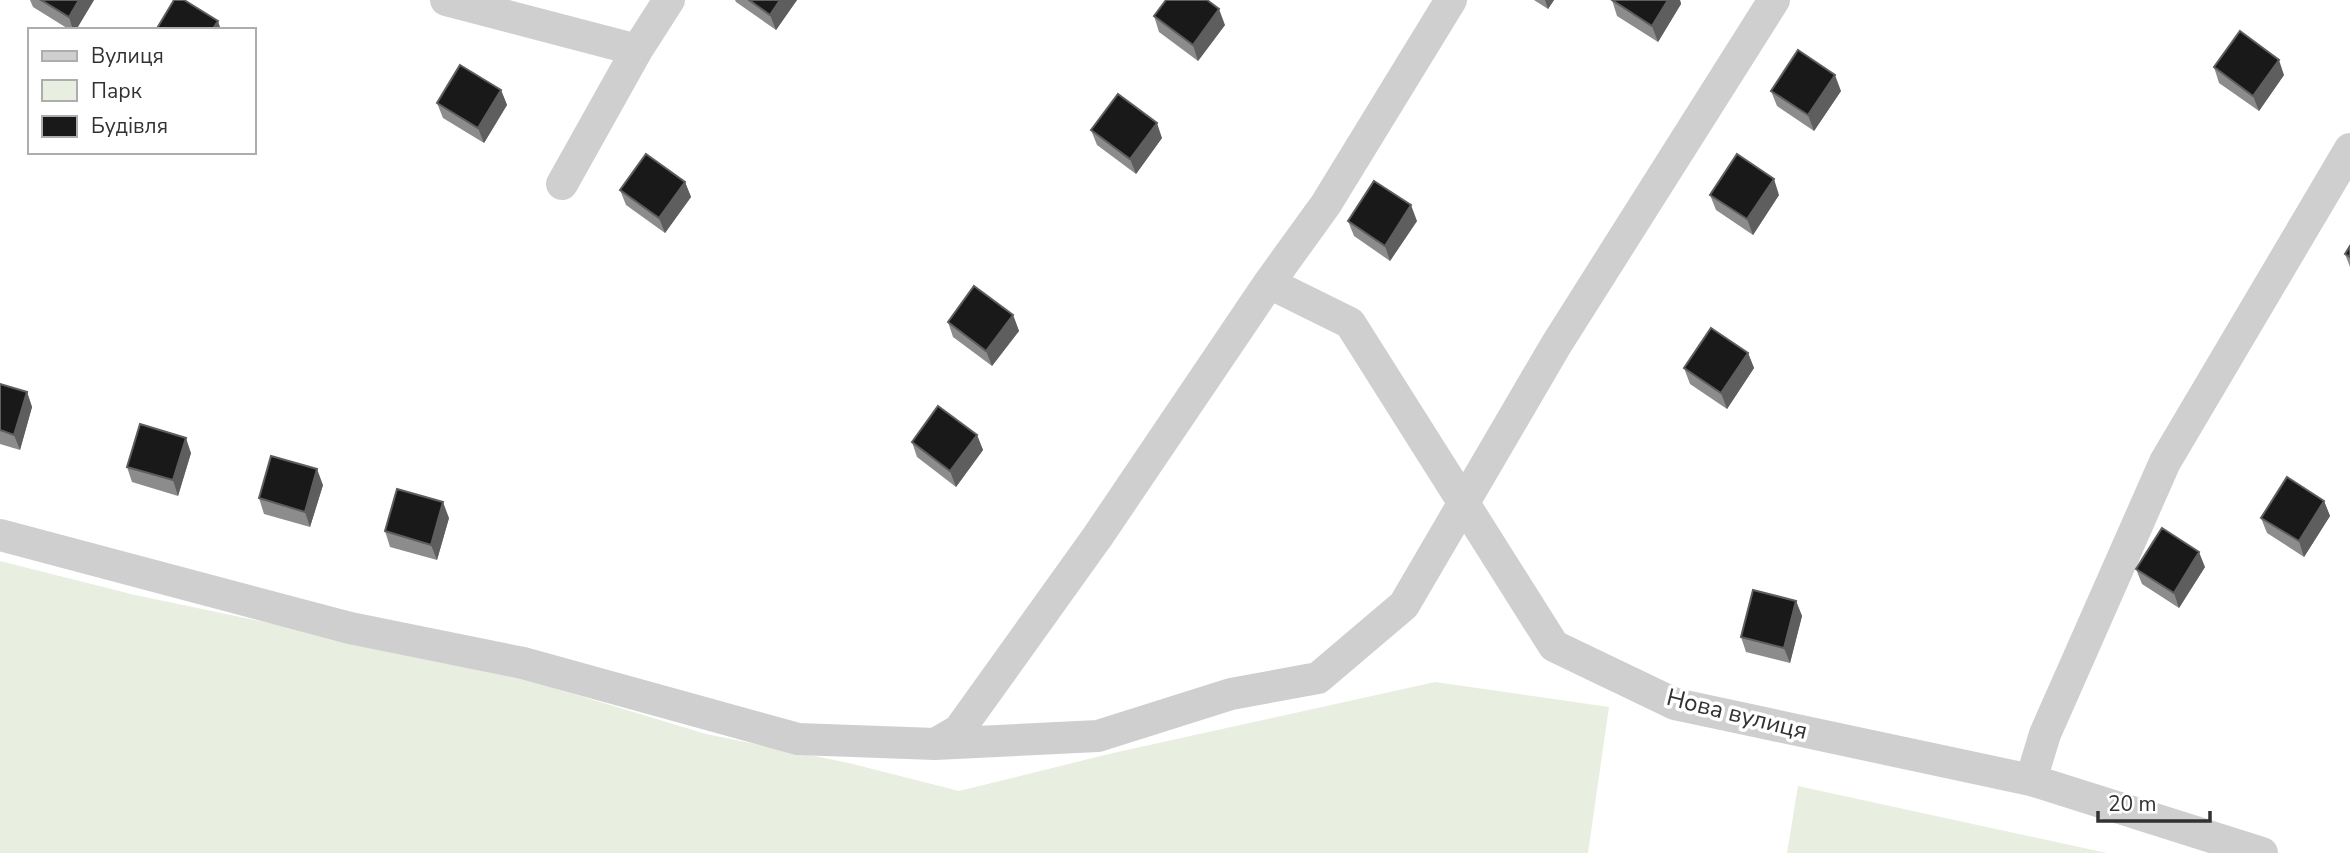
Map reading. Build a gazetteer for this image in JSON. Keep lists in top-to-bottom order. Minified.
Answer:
{"streets":{"street":["Нова вулиця"]},"legend":["Вулиця","Парк","Будівля"],"scale_bar":"20 m"}
